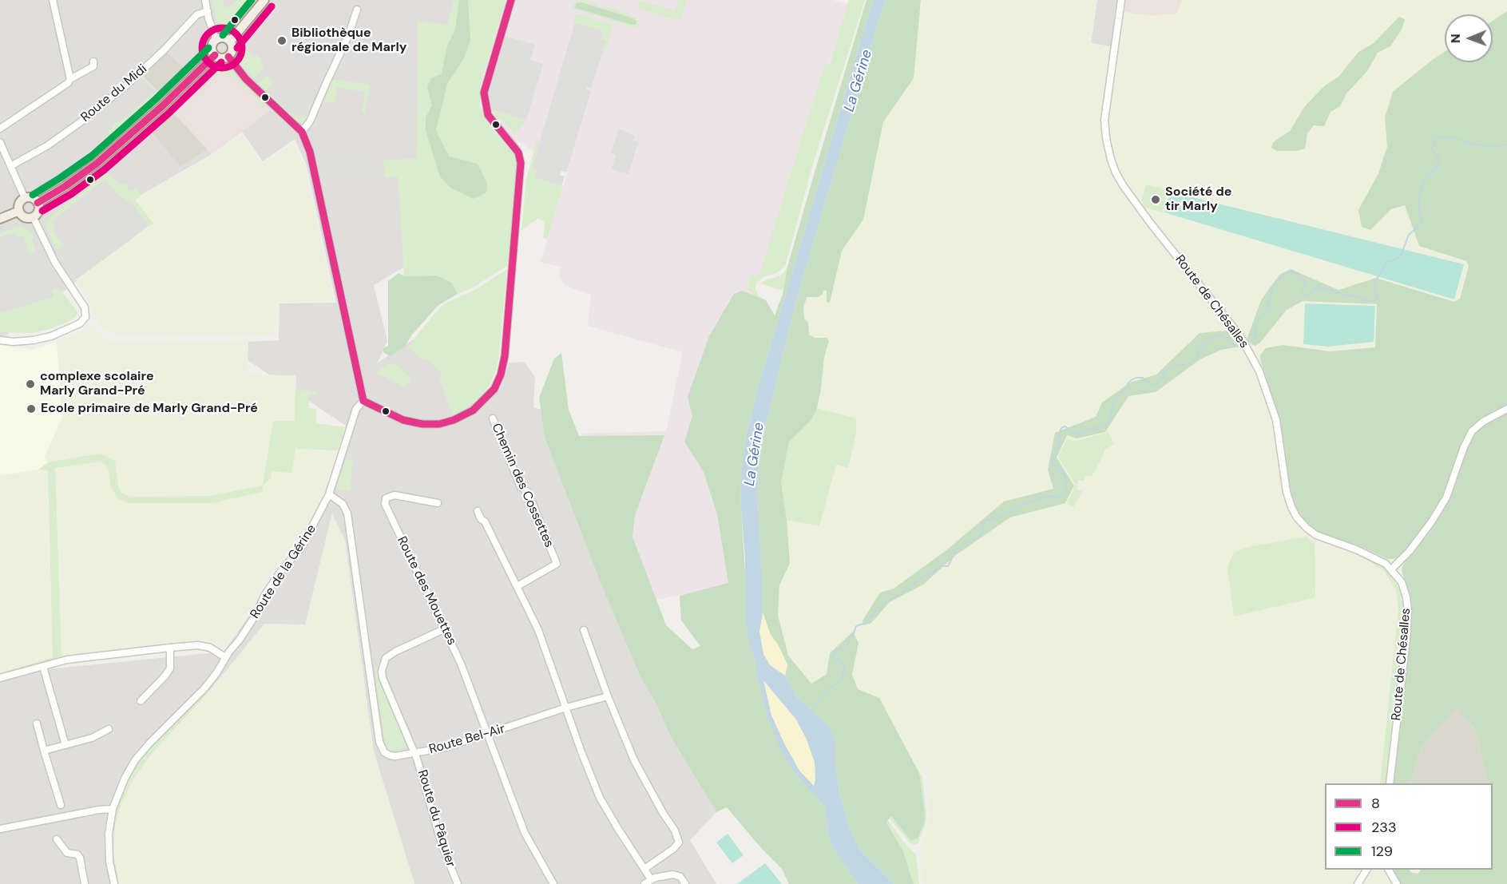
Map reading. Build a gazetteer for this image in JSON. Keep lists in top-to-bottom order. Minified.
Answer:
{"streets":{"street":["Route du Midi","Route de Chésalles","Chemin des Cossettes","Route de la Gérine","Route des Mouettes","Route Bel-Air","Route du Pâquier"]},"crossings":[["Route de la Gérine","Route Bel-Air"],["Route des Mouettes","Route Bel-Air"],["Route des Mouettes","Route du Pâquier"],["Route Bel-Air","Route du Pâquier"]],"water":["La Gérine"],"places":["Bibliothèque régionale de Marly","Société de tir Marly","complexe scolaire Marly Grand-Pré","Ecole primaire de Marly Grand-Pré"],"lines":["transit line 8","transit line 129","transit line 233"],"legend":["8","233","129"],"north":"left"}
